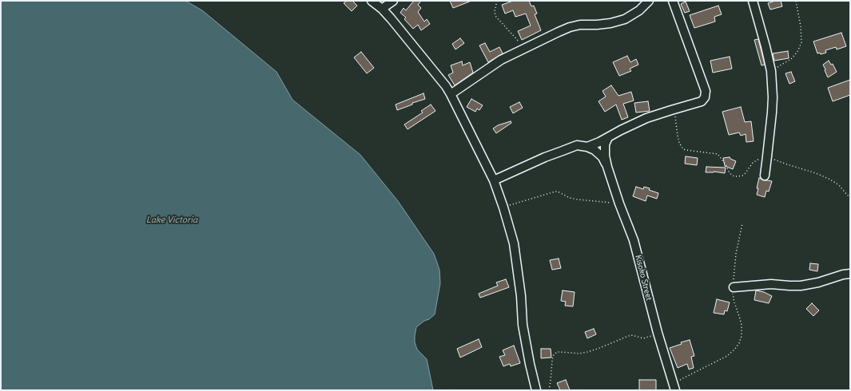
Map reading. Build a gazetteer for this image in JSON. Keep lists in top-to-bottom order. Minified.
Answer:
{"streets":{"street":["Kisoko Street"]},"water":["Lake Victoria"]}
